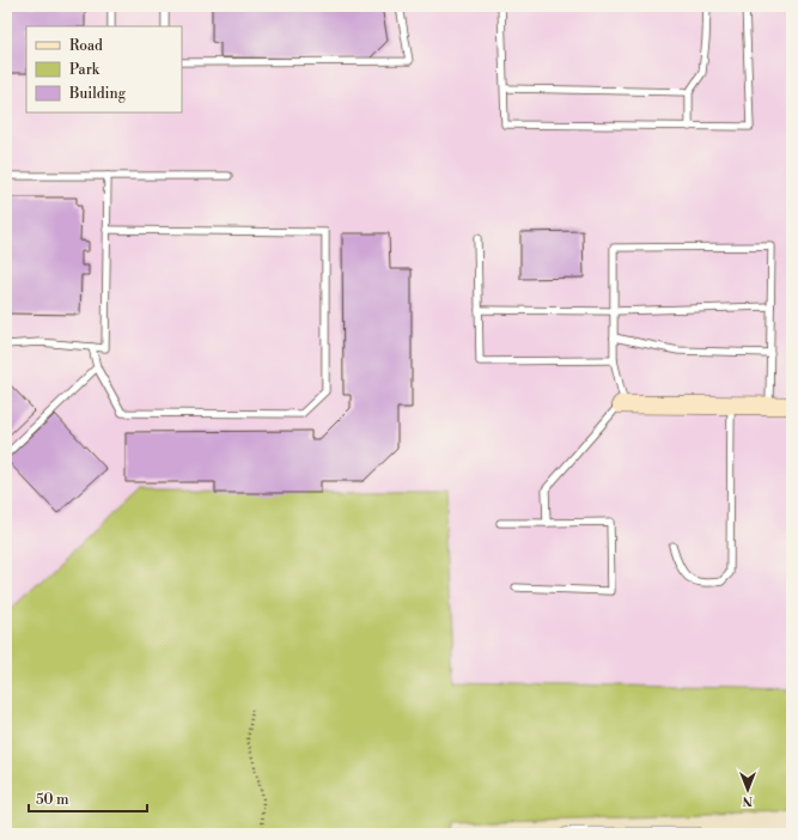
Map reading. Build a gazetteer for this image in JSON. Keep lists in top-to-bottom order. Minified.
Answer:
{"legend":["Road","Park","Building"],"scale_bar":"50 m","north":"bottom"}
